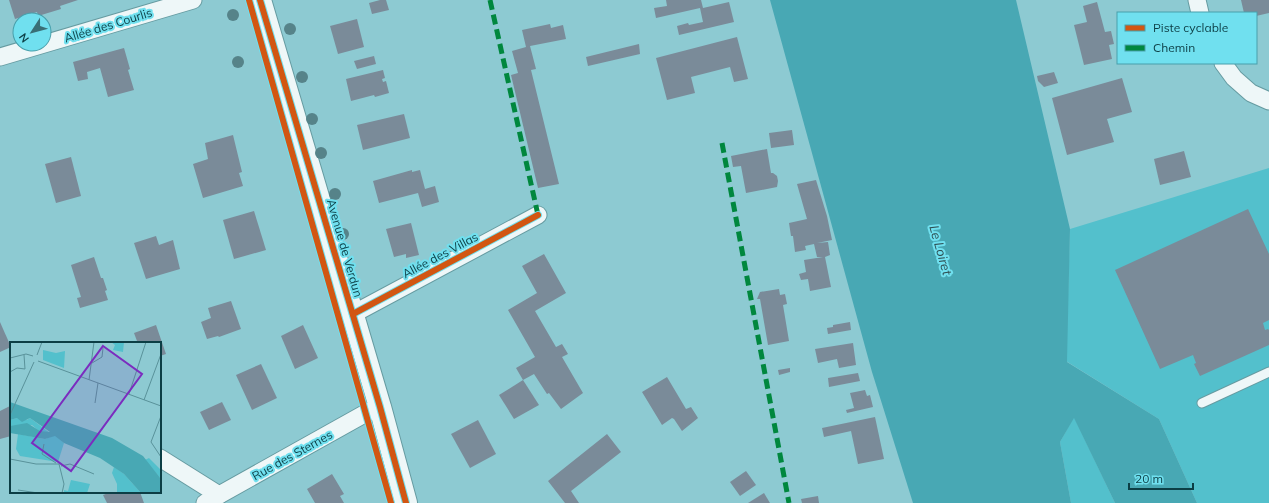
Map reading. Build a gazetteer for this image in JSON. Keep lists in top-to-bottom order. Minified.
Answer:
{"streets":{"street":["Allée des Courlis","Avenue de Verdun","Allée des Villas","Rue des Sternes"]},"crossings":[["Avenue de Verdun","Allée des Villas"],["Avenue de Verdun","Rue des Sternes"]],"water":["Le Loiret"],"legend":["Piste cyclable","Chemin"],"scale_bar":"20 m","north":"bottom left"}
